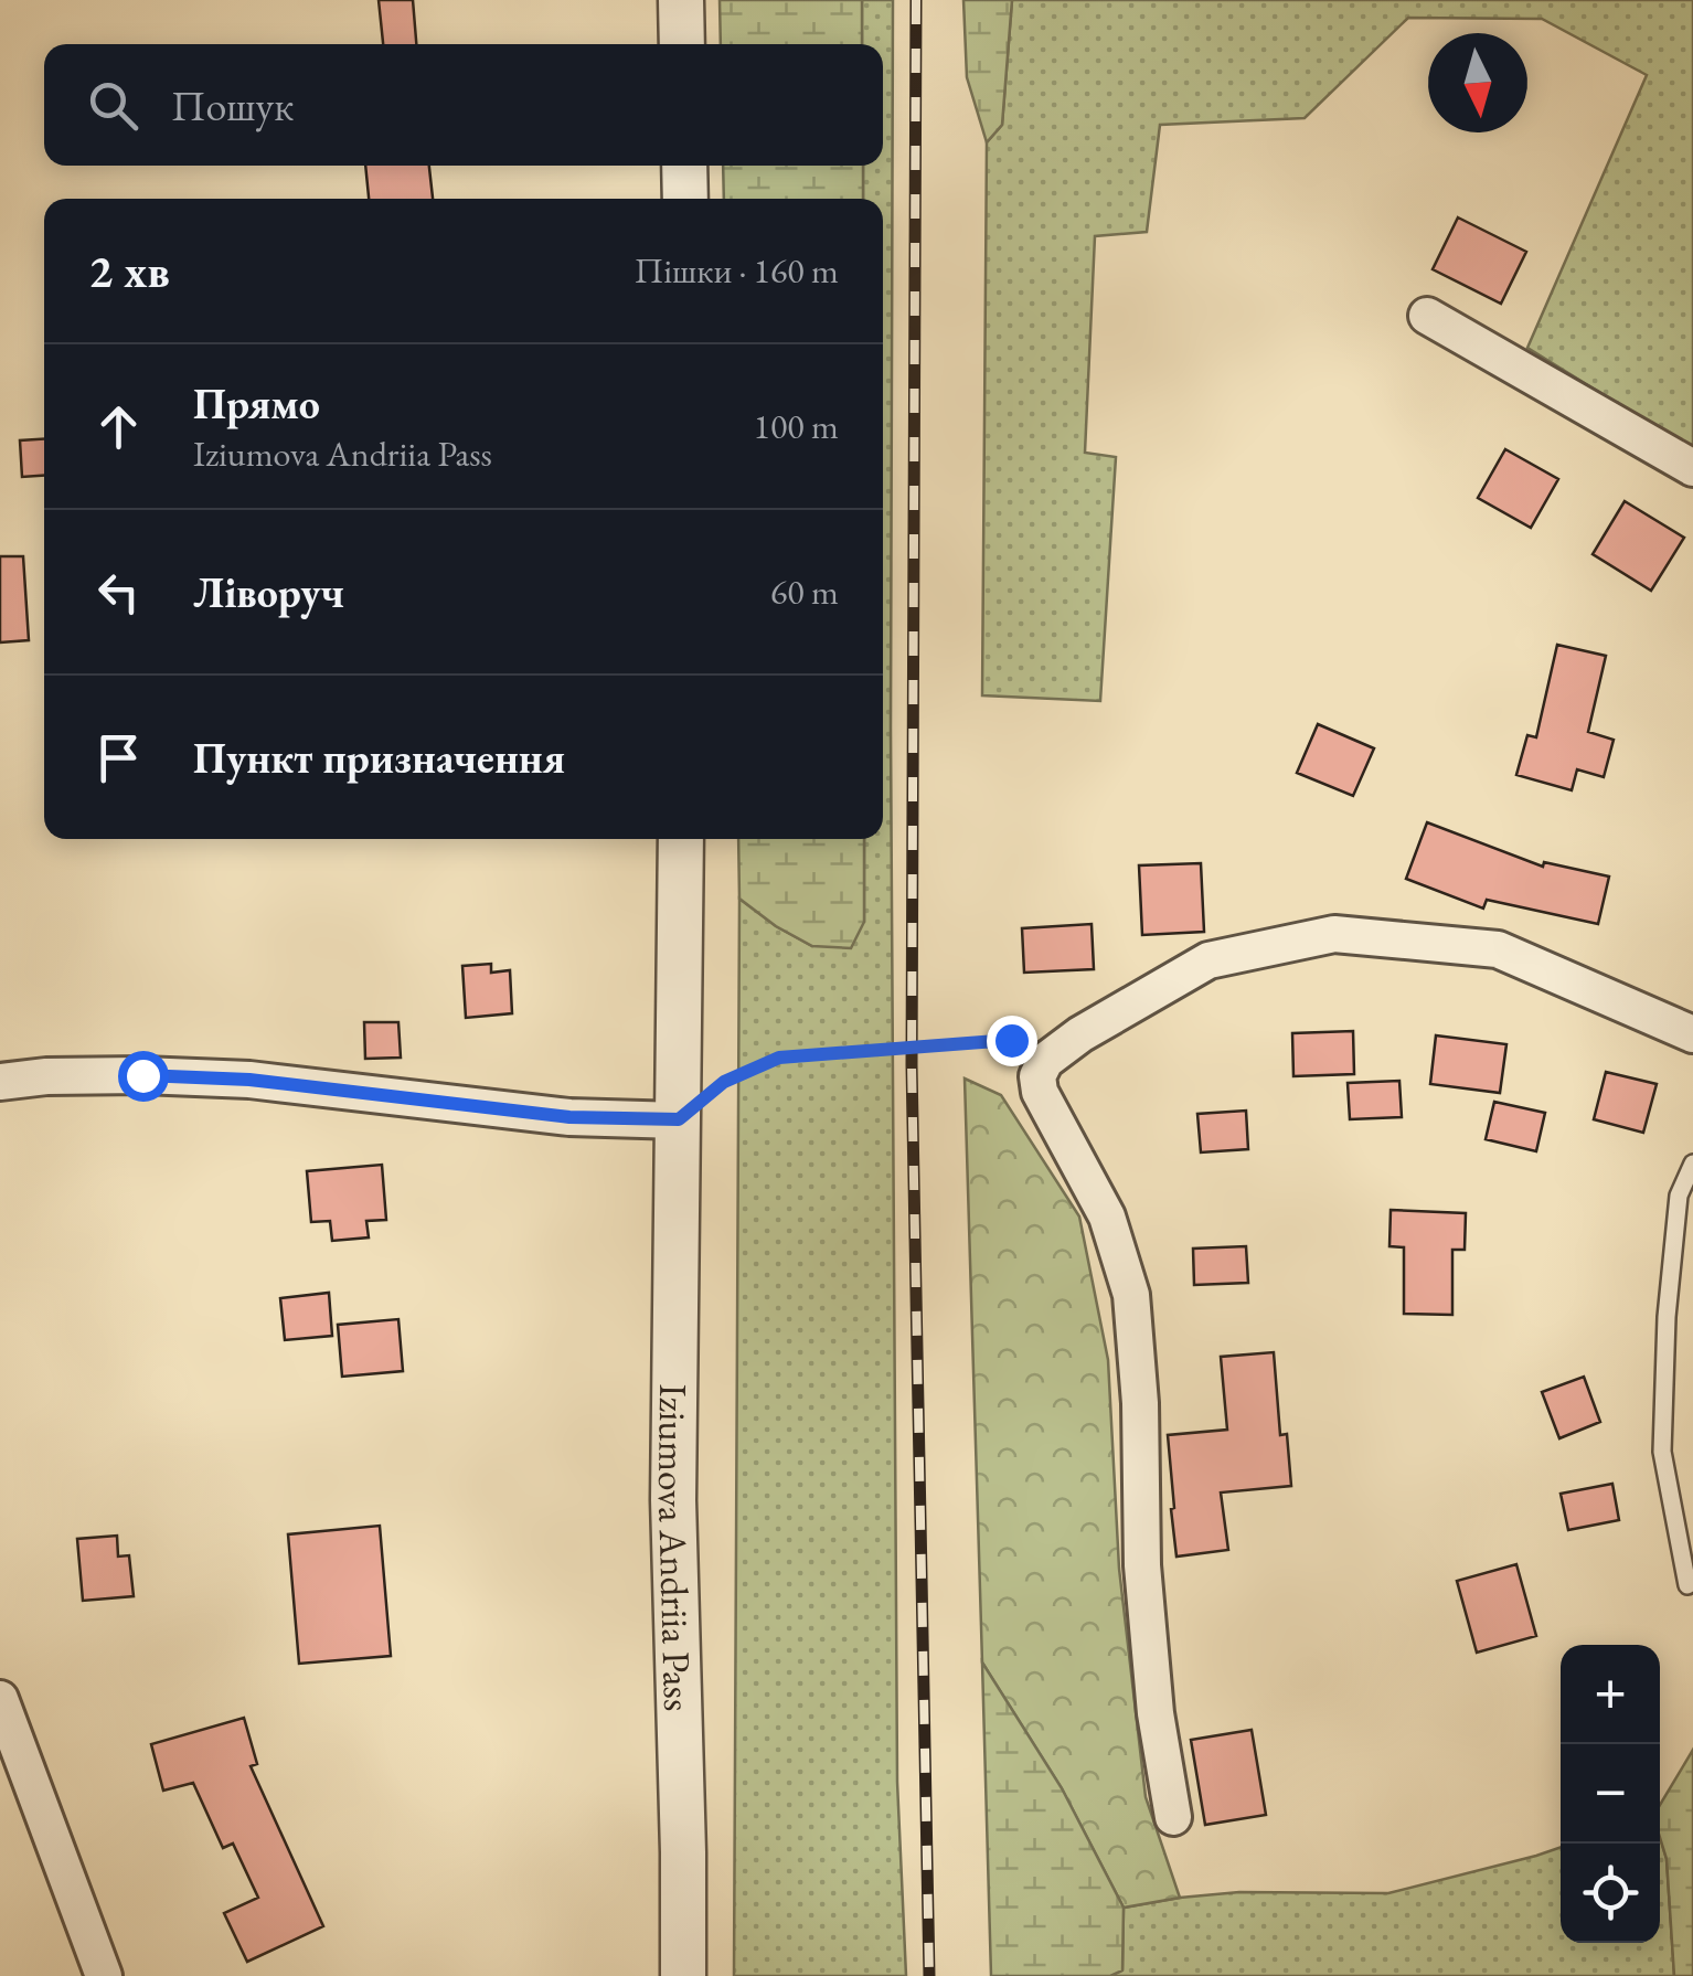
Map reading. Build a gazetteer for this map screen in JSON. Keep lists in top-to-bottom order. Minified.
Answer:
{"streets":{"street":["Iziumova Andriia Pass"]},"north":"bottom","page":{"search":"Пошук","heading":["2 хв","Пішки · 160 m"],"list":[["Прямо","Iziumova Andriia Pass","100 m"],["Ліворуч","60 m"],"Пункт призначення"],"map_buttons":["+","−"]}}
